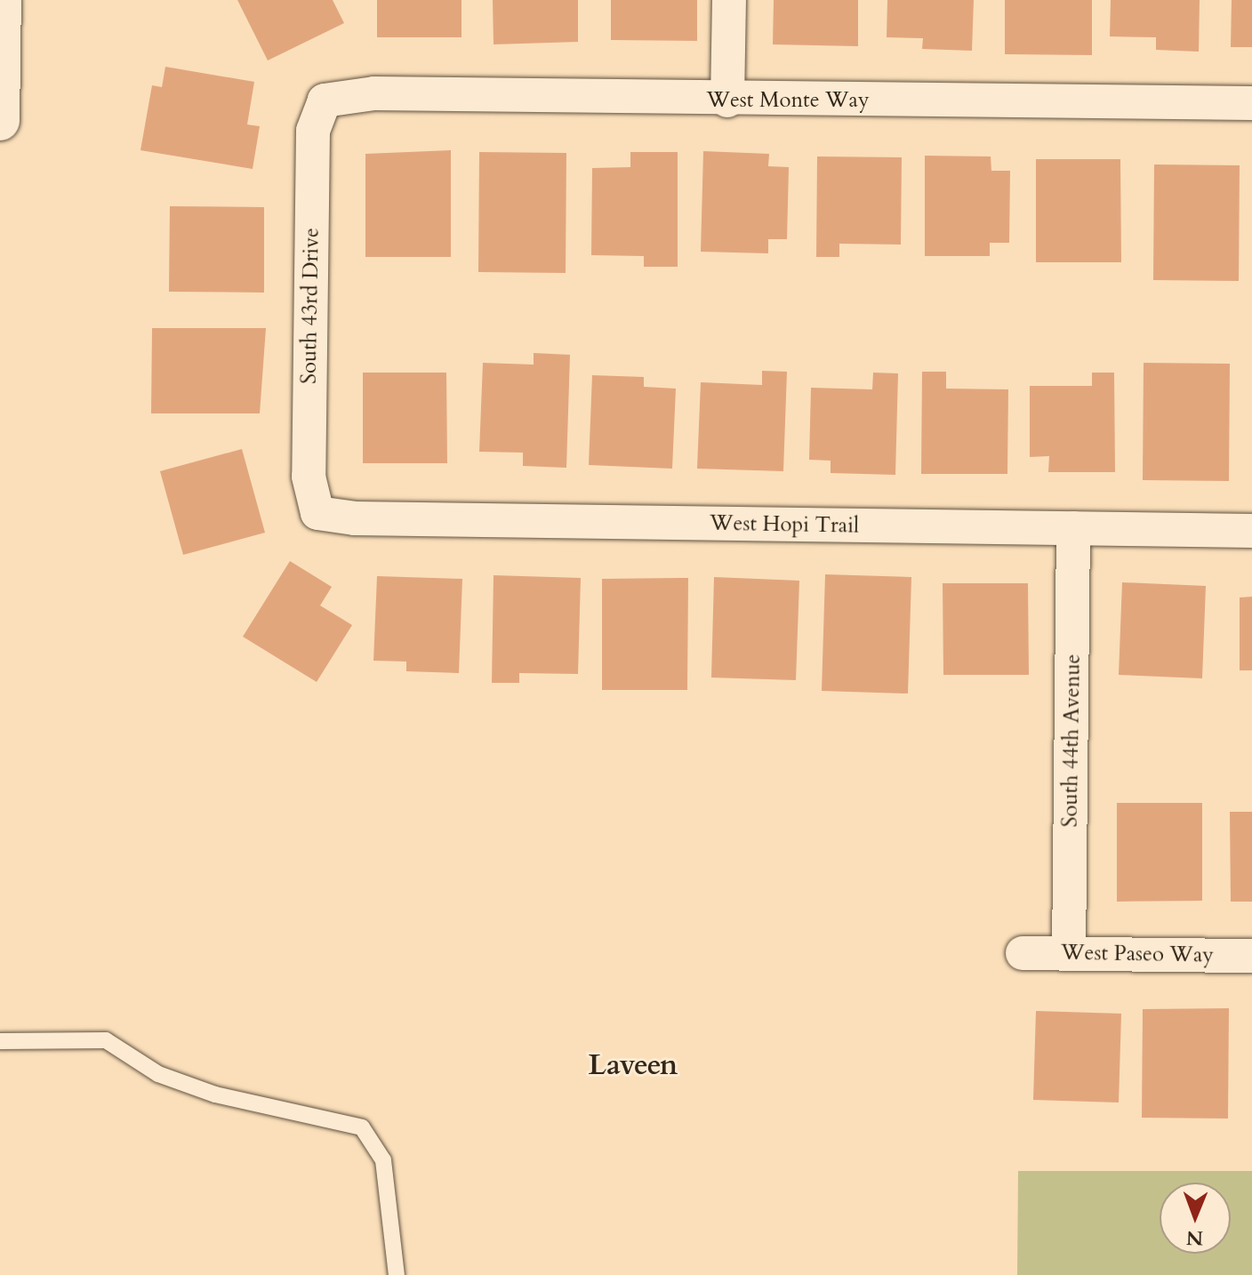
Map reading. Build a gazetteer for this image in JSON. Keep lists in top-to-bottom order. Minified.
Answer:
{"streets":{"street":["West Monte Way","South 43rd Drive","West Hopi Trail","South 44th Avenue","West Paseo Way"]},"crossings":[["West Monte Way","South 43rd Drive"],["South 43rd Drive","West Hopi Trail"],["West Hopi Trail","South 44th Avenue"],["South 44th Avenue","West Paseo Way"]],"districts":["Laveen"],"north":"bottom"}
